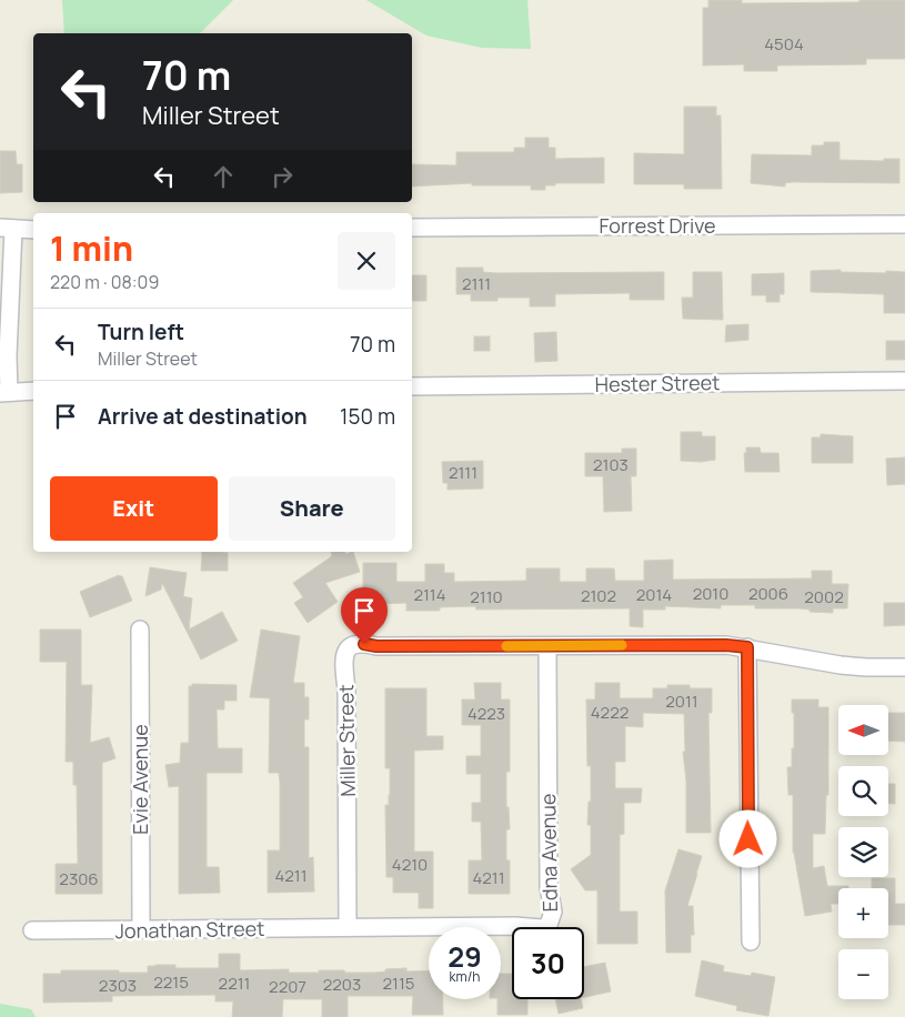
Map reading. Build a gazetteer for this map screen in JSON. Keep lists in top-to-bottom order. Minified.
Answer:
{"streets":{"street":["Forrest Drive","Hester Street","Miller Street","Evie Avenue","Edna Avenue","Jonathan Street"]},"crossings":[["Miller Street","Edna Avenue"],["Miller Street","Jonathan Street"],["Evie Avenue","Jonathan Street"],["Edna Avenue","Jonathan Street"]],"house_numbers":["4504","2111","2103","2111","2010","2006","2114","2014","2102","2110","2002","2011","4222","4223","4210","4211","4211","2306","2215","2211","2115","2203","2303","2207"],"north":"left","page":{"turn":["70 m","Miller Street"],"heading":["1 min","220 m · 08:09"],"list":[{"name":"Turn left","note":"Miller Street","value":"70 m"},{"name":"Arrive at destination","value":"150 m"}],"buttons":["Exit","Share"],"map_buttons":["+","−"],"speed":"29 km/h","limit":"30"}}
